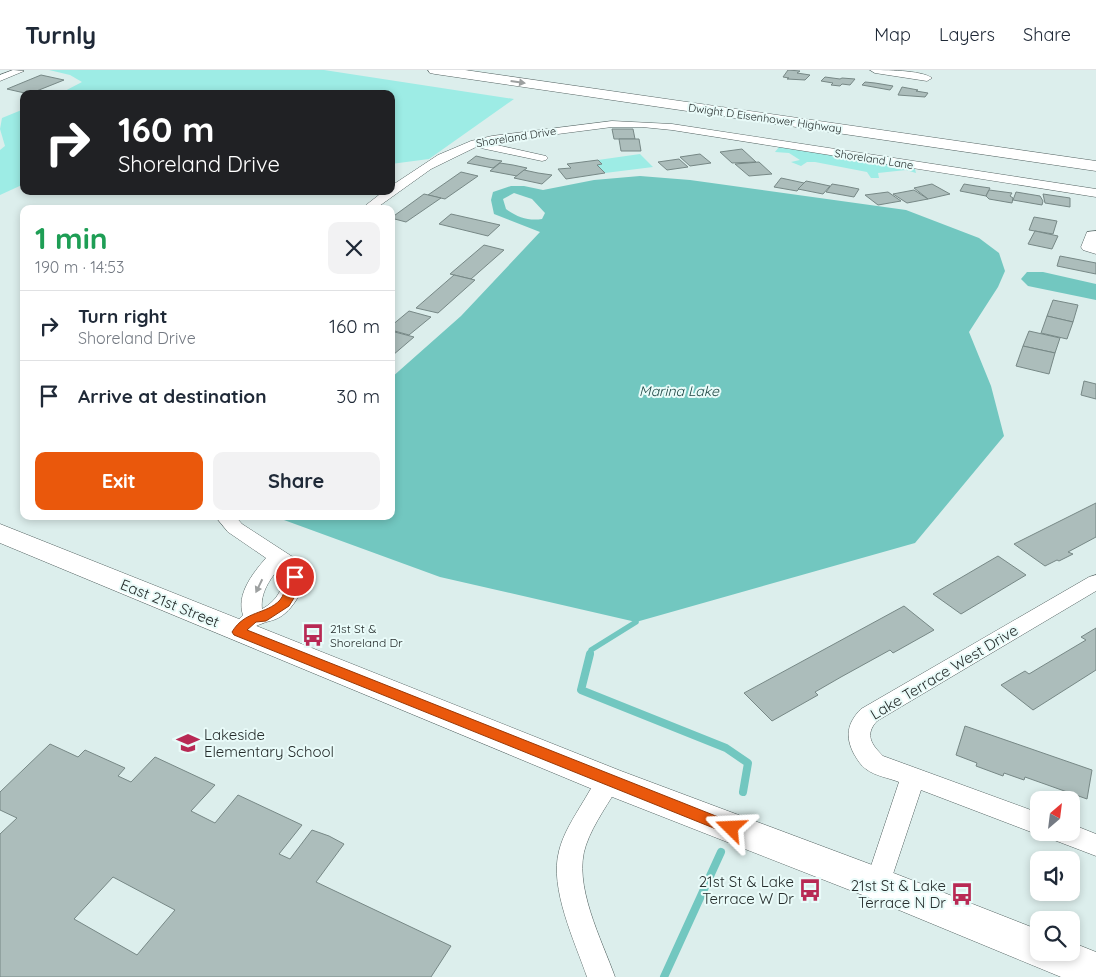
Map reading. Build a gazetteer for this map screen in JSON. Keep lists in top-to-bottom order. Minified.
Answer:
{"streets":{"main road":["Dwight D Eisenhower Highway","East 21st Street"],"street":["Shoreland Drive","Shoreland Lane","Lake Terrace West Drive"]},"crossings":[["Shoreland Drive","Shoreland Lane"]],"water":["Marina Lake"],"places":{"bus stop":["21st St & Shoreland Dr","21st St & Lake Terrace W Dr","21st St & Lake Terrace N Dr"],"school or university":["Lakeside Elementary School"]},"north":"top right","page":{"header":"Turnly","nav":["Map","Layers","Share"],"turn":["160 m","Shoreland Drive"],"heading":["1 min","190 m · 14:53"],"list":[{"name":"Turn right","note":"Shoreland Drive","value":"160 m"},{"name":"Arrive at destination","value":"30 m"}],"buttons":["Exit","Share"]}}
